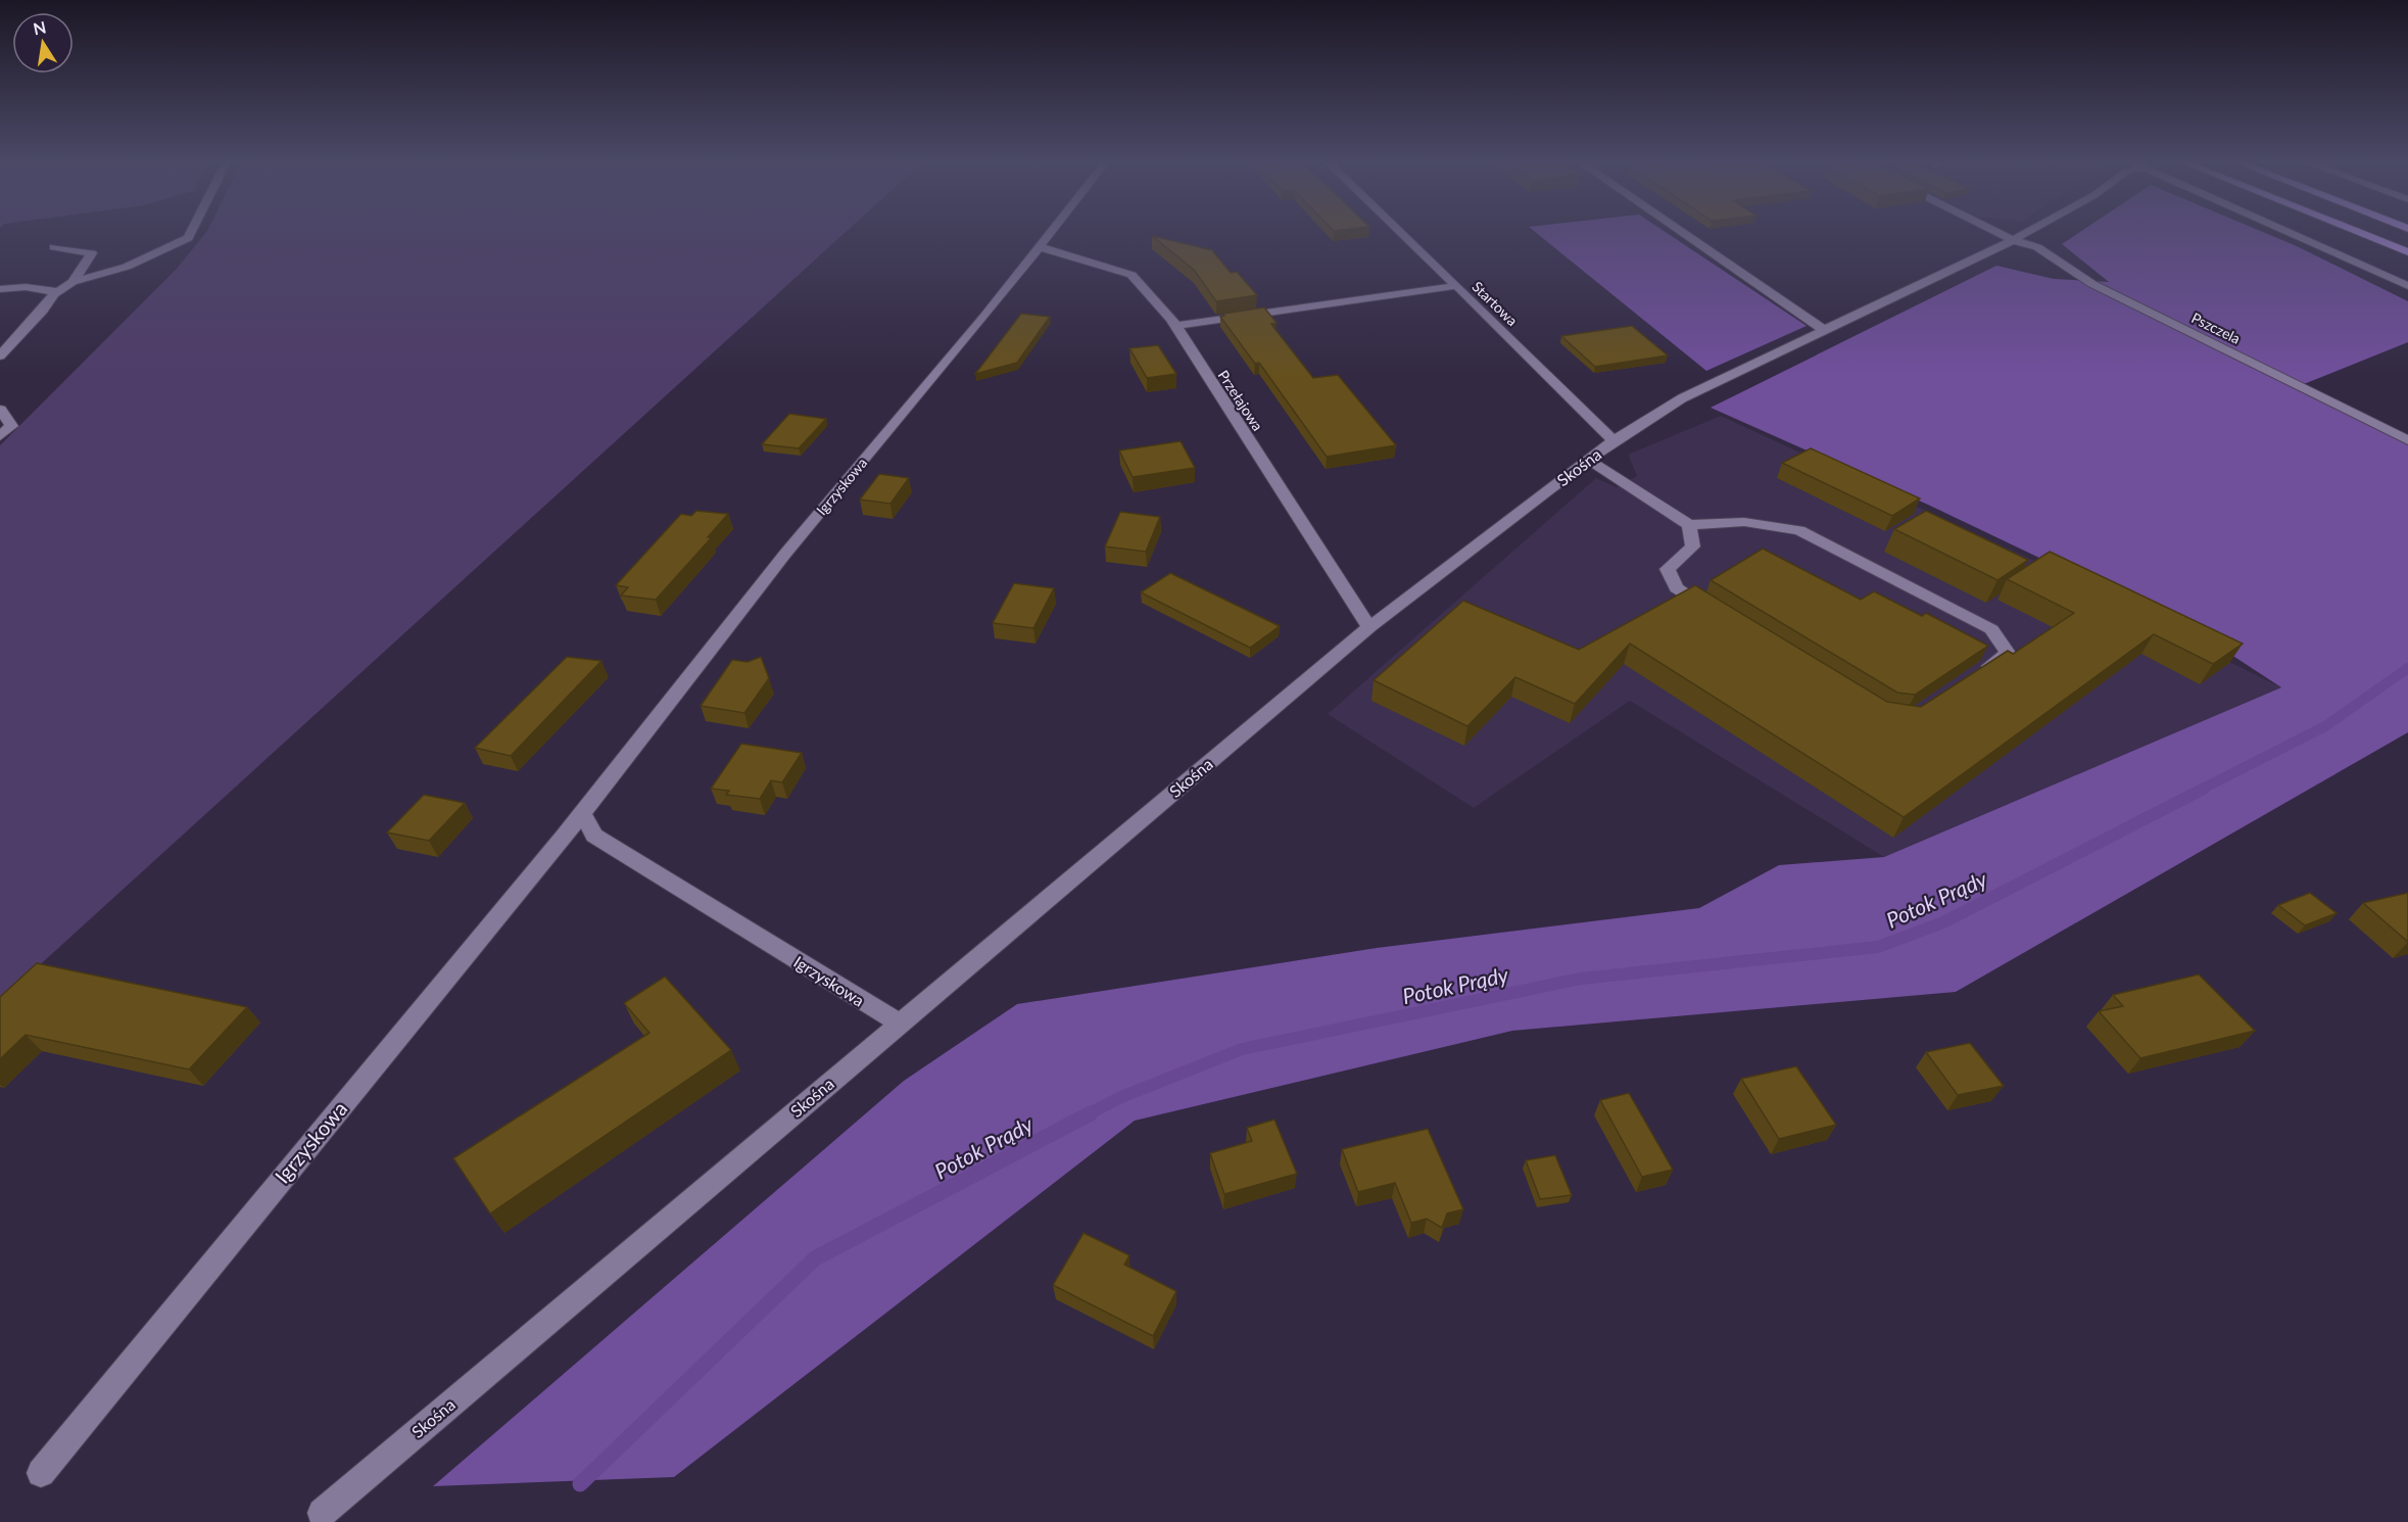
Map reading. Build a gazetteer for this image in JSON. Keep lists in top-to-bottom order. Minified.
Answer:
{"streets":{"street":["Startowa","Pszczela","Przełajowa","Skośna","Igrzyskowa"]},"crossings":[["Startowa","Skośna"],["Pszczela","Skośna"],["Przełajowa","Skośna"],["Przełajowa","Igrzyskowa"],["Skośna","Igrzyskowa"]],"water":["Potok Prądy"],"north":"top"}
